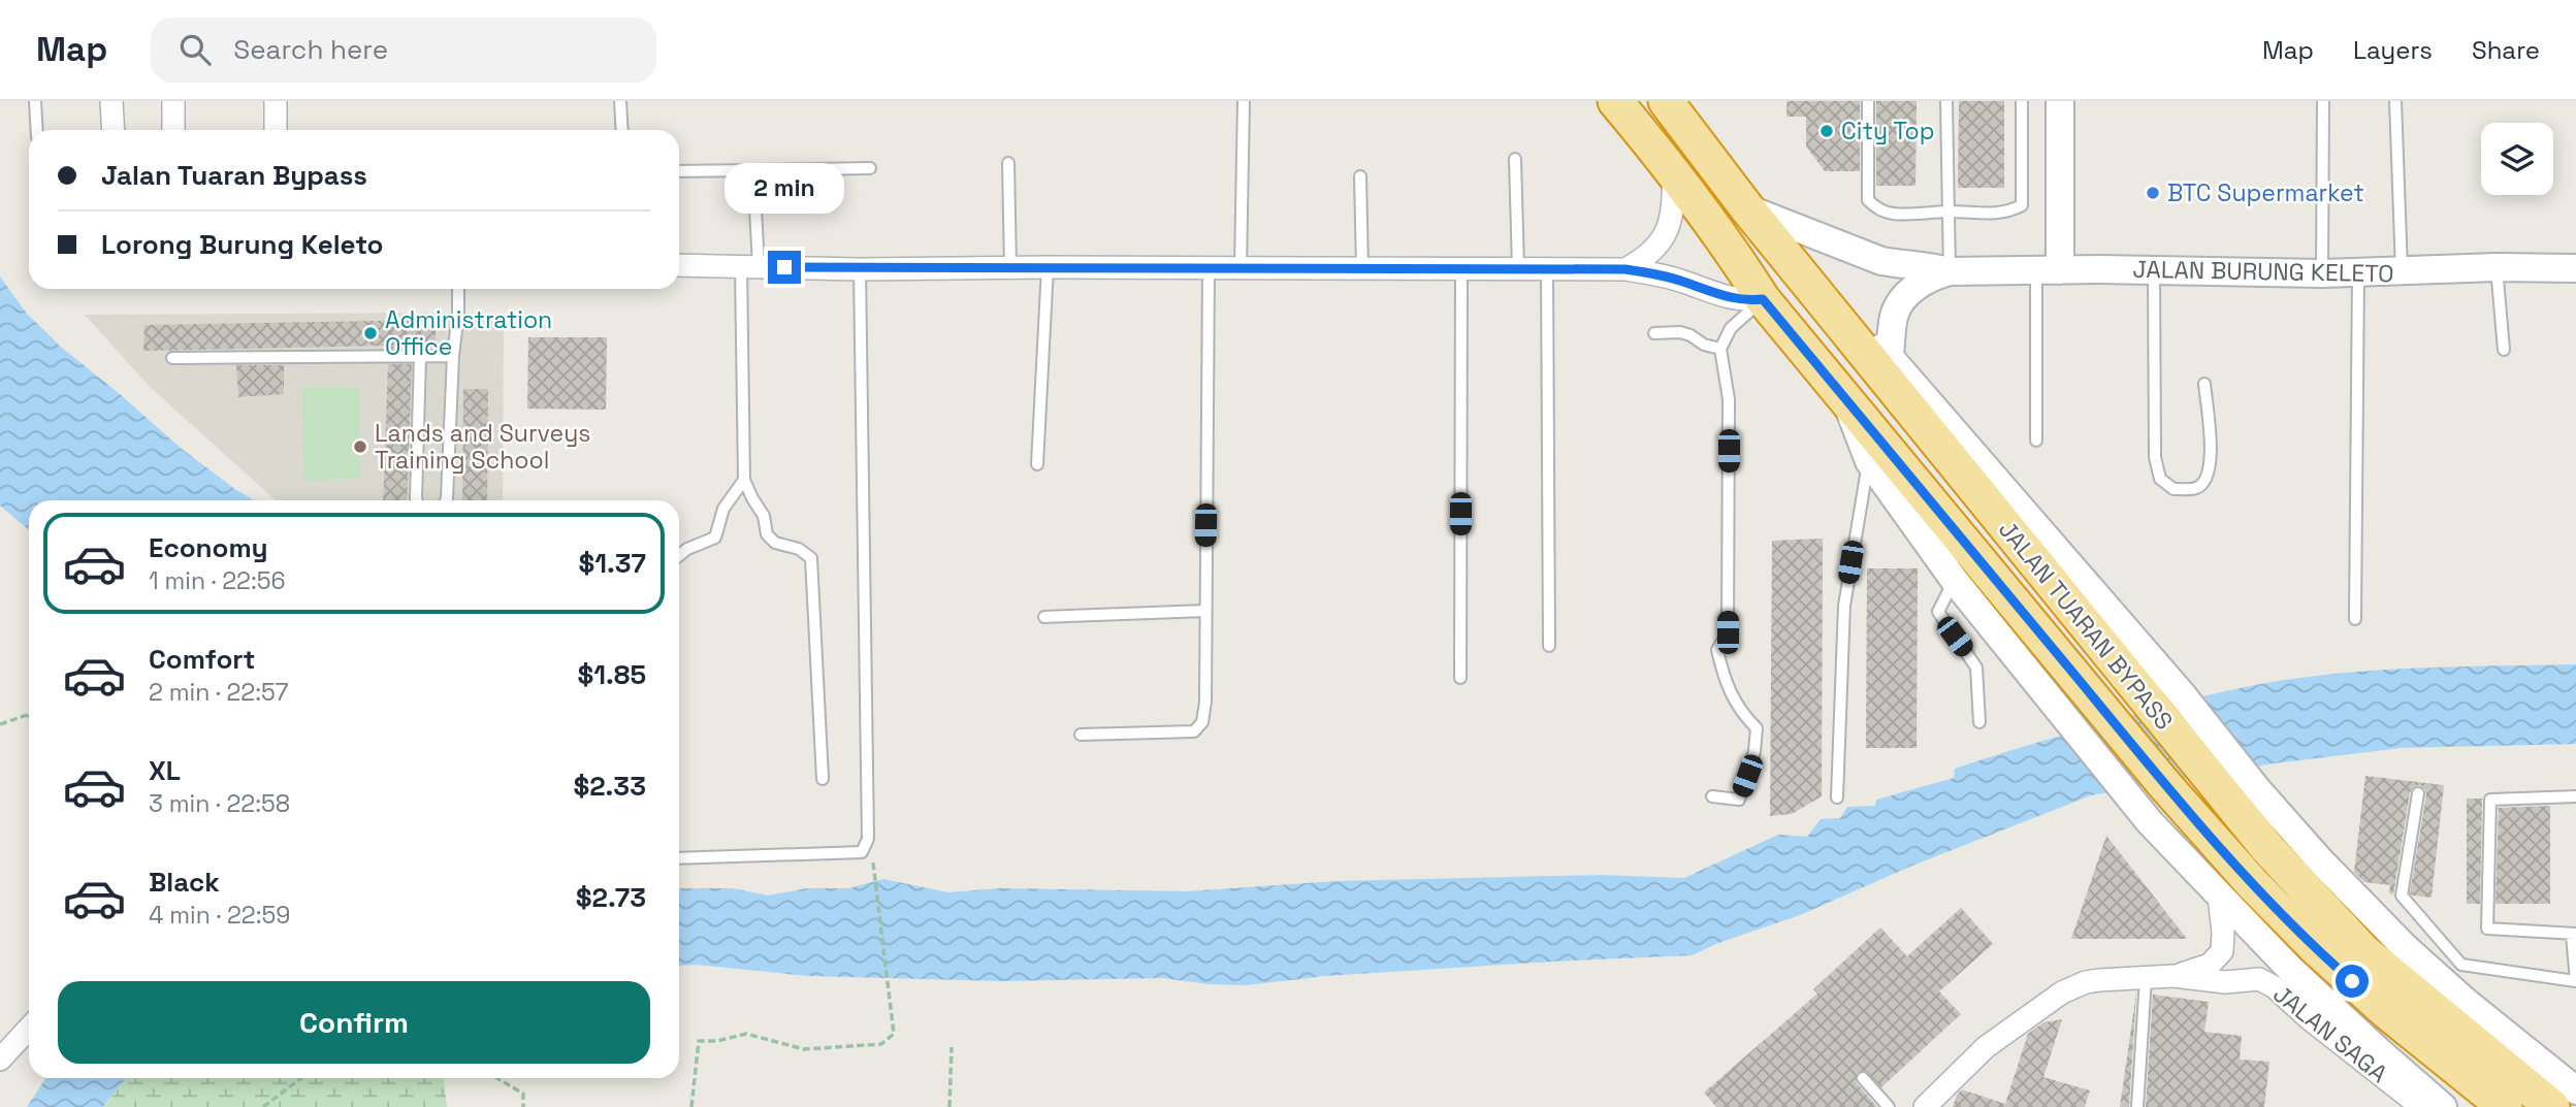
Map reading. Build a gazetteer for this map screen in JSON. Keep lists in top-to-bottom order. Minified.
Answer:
{"streets":{"highway":["JALAN TUARAN BYPASS"],"street":["JALAN BURUNG KELETO","JALAN SAGA"]},"crossings":[["JALAN BURUNG KELETO","JALAN TUARAN BYPASS"]],"places":["City Top","BTC Supermarket","Administration Office","Lands and Surveys Training School"],"page":{"header":"Map","search":"Search here","nav":["Map","Layers","Share"],"banner":["Jalan Tuaran Bypass","Lorong Burung Keleto"],"bubble":"2 min","list":[{"name":"Economy","note":"1 min · 22:56","value":"$1.37"},{"name":"Comfort","note":"2 min · 22:57","value":"$1.85"},{"name":"XL","note":"3 min · 22:58","value":"$2.33"},{"name":"Black","note":"4 min · 22:59","value":"$2.73"}],"buttons":"Confirm"}}
